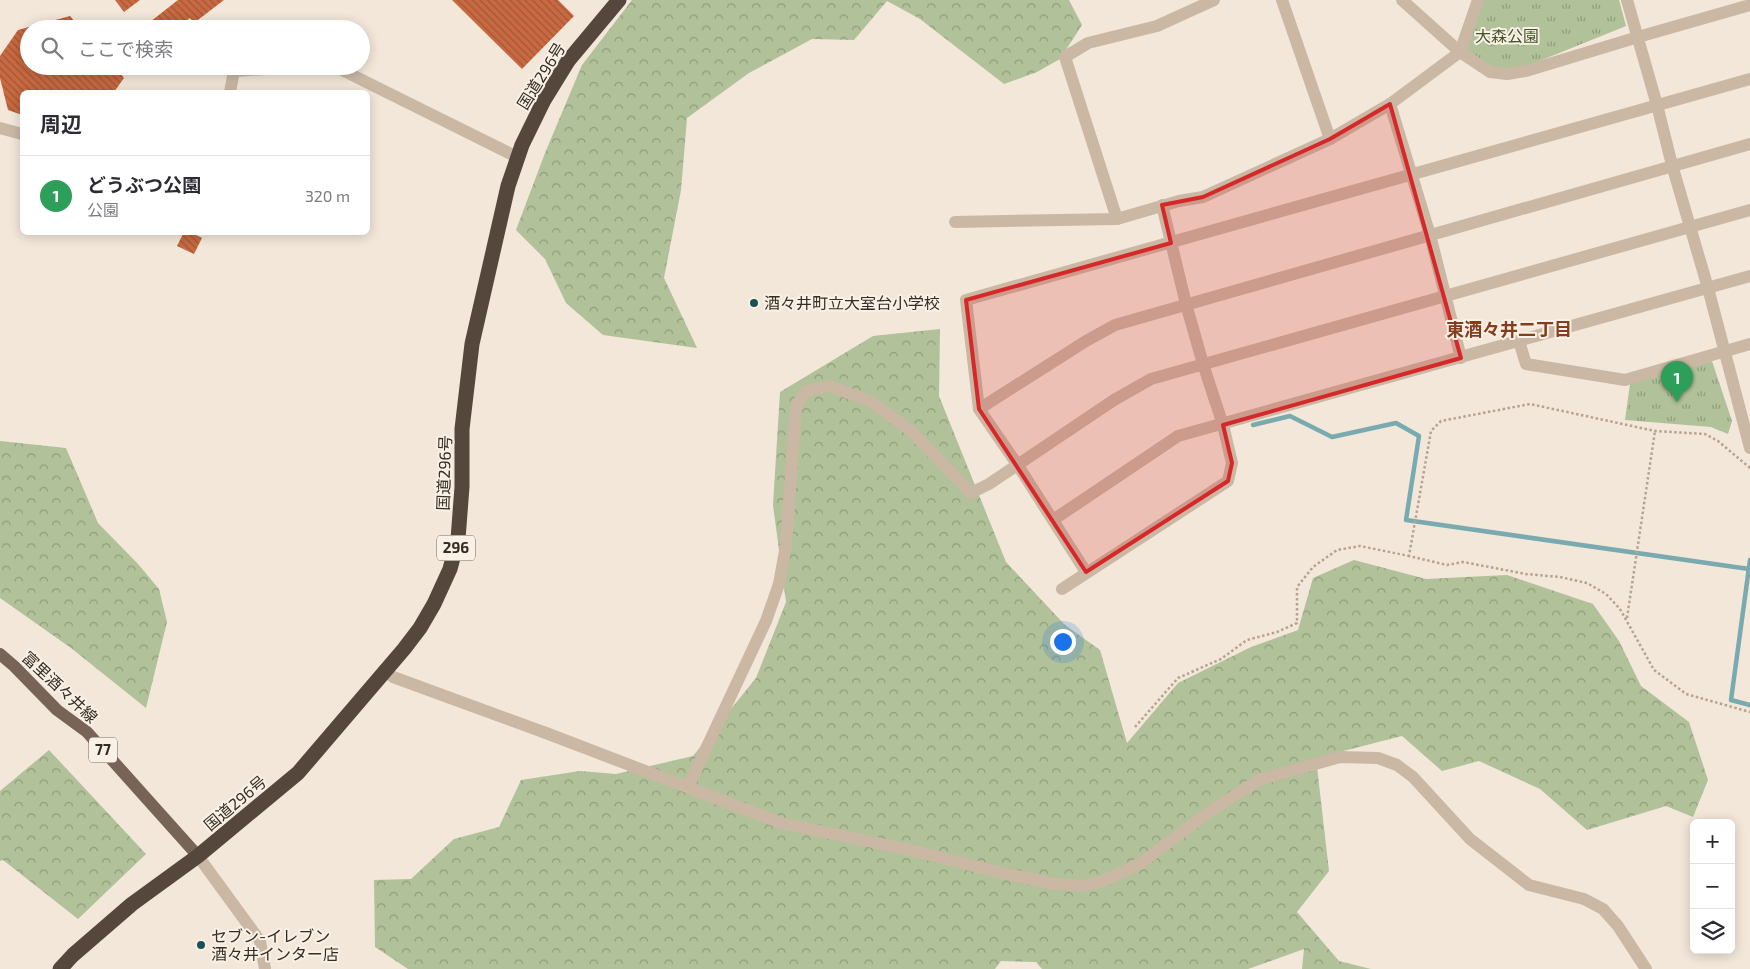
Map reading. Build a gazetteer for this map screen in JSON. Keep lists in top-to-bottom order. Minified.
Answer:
{"streets":{"highway":["国道296号","296"],"main road":["富里酒々井線","77"]},"crossings":[["国道296号","富里酒々井線"]],"districts":["東酒々井二丁目"],"parks":["大森公園"],"places":["酒々井町立大室台小学校","セブン-イレブン 酒々井インター店"],"page":{"search":"ここで検索","heading":"周辺","list":[{"mark":"1","name":"どうぶつ公園","note":"公園","value":"320 m"}],"pins":"1","map_buttons":["+","−"]}}
